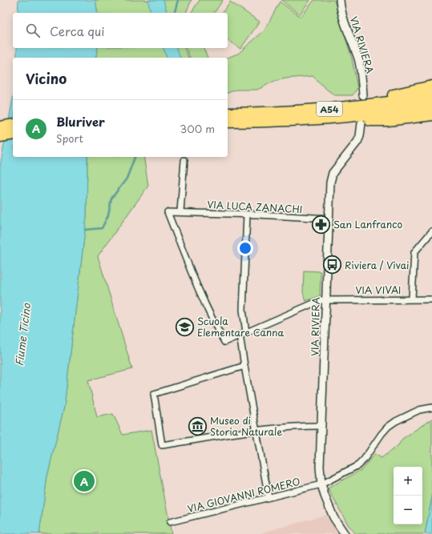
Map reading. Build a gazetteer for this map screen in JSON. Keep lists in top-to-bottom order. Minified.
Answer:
{"streets":{"highway":["A54"],"street":["VIA RIVIERA","VIA LUCA ZANACHI","VIA VIVAI","VIA GIOVANNI ROMERO"]},"crossings":[["VIA RIVIERA","VIA LUCA ZANACHI"],["VIA RIVIERA","VIA VIVAI"],["VIA RIVIERA","VIA GIOVANNI ROMERO"],["VIA LUCA ZANACHI","VIA VIVAI"]],"water":["Fiume Ticino"],"places":{"pharmacy":["San Lanfranco"],"bus stop":["Riviera / Vivai"],"school or university":["Scuola Elementare Canna"],"museum":["Museo di Storia Naturale"]},"page":{"search":"Cerca qui","heading":"Vicino","list":[{"mark":"A","name":"Bluriver","note":"Sport","value":"300 m"}],"map_buttons":["+","−"],"pins":"A"}}
